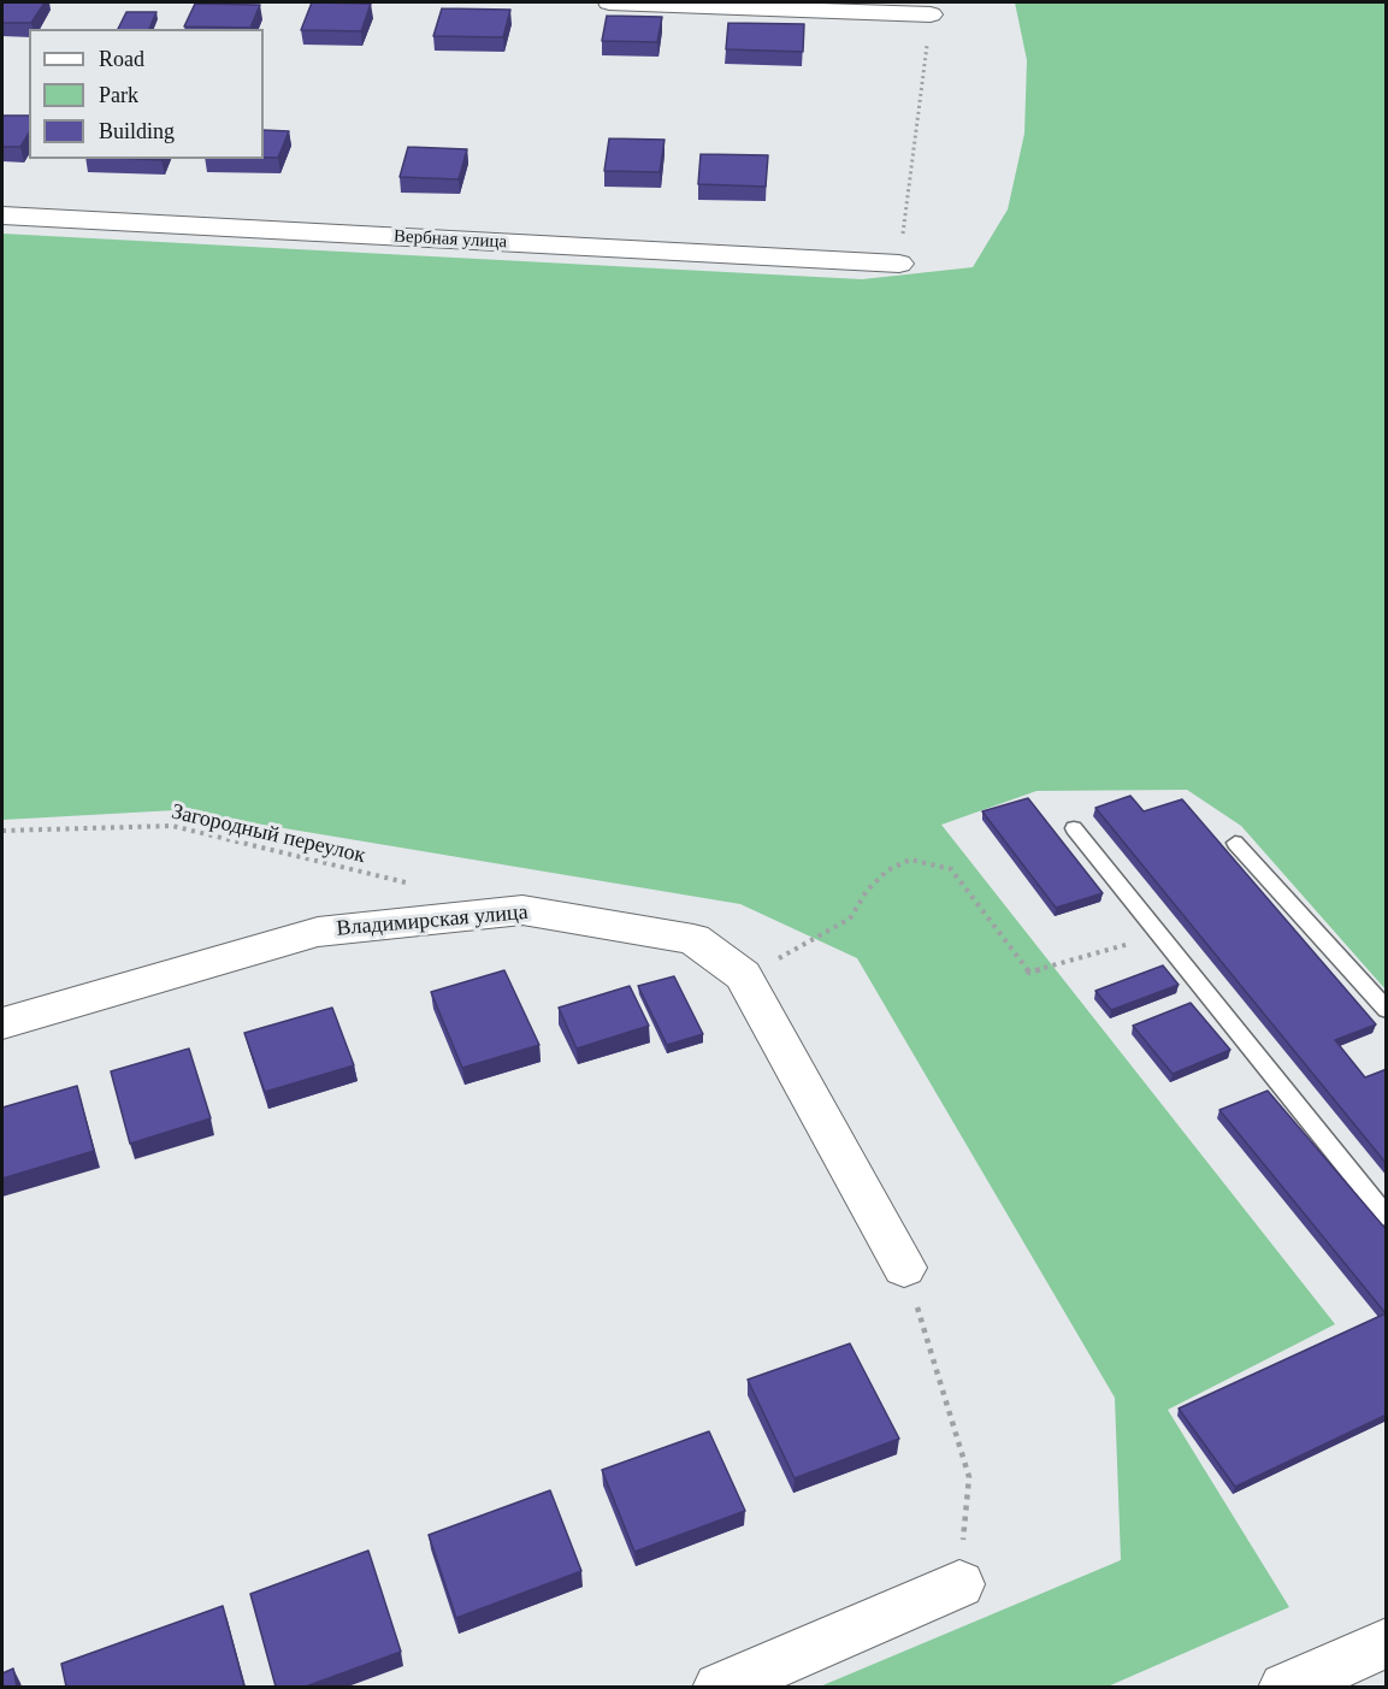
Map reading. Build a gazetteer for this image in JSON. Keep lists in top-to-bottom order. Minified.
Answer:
{"streets":{"street":["Вербная улица","Владимирская улица"],"path":["Загородный переулок"]},"legend":["Road","Park","Building"]}
